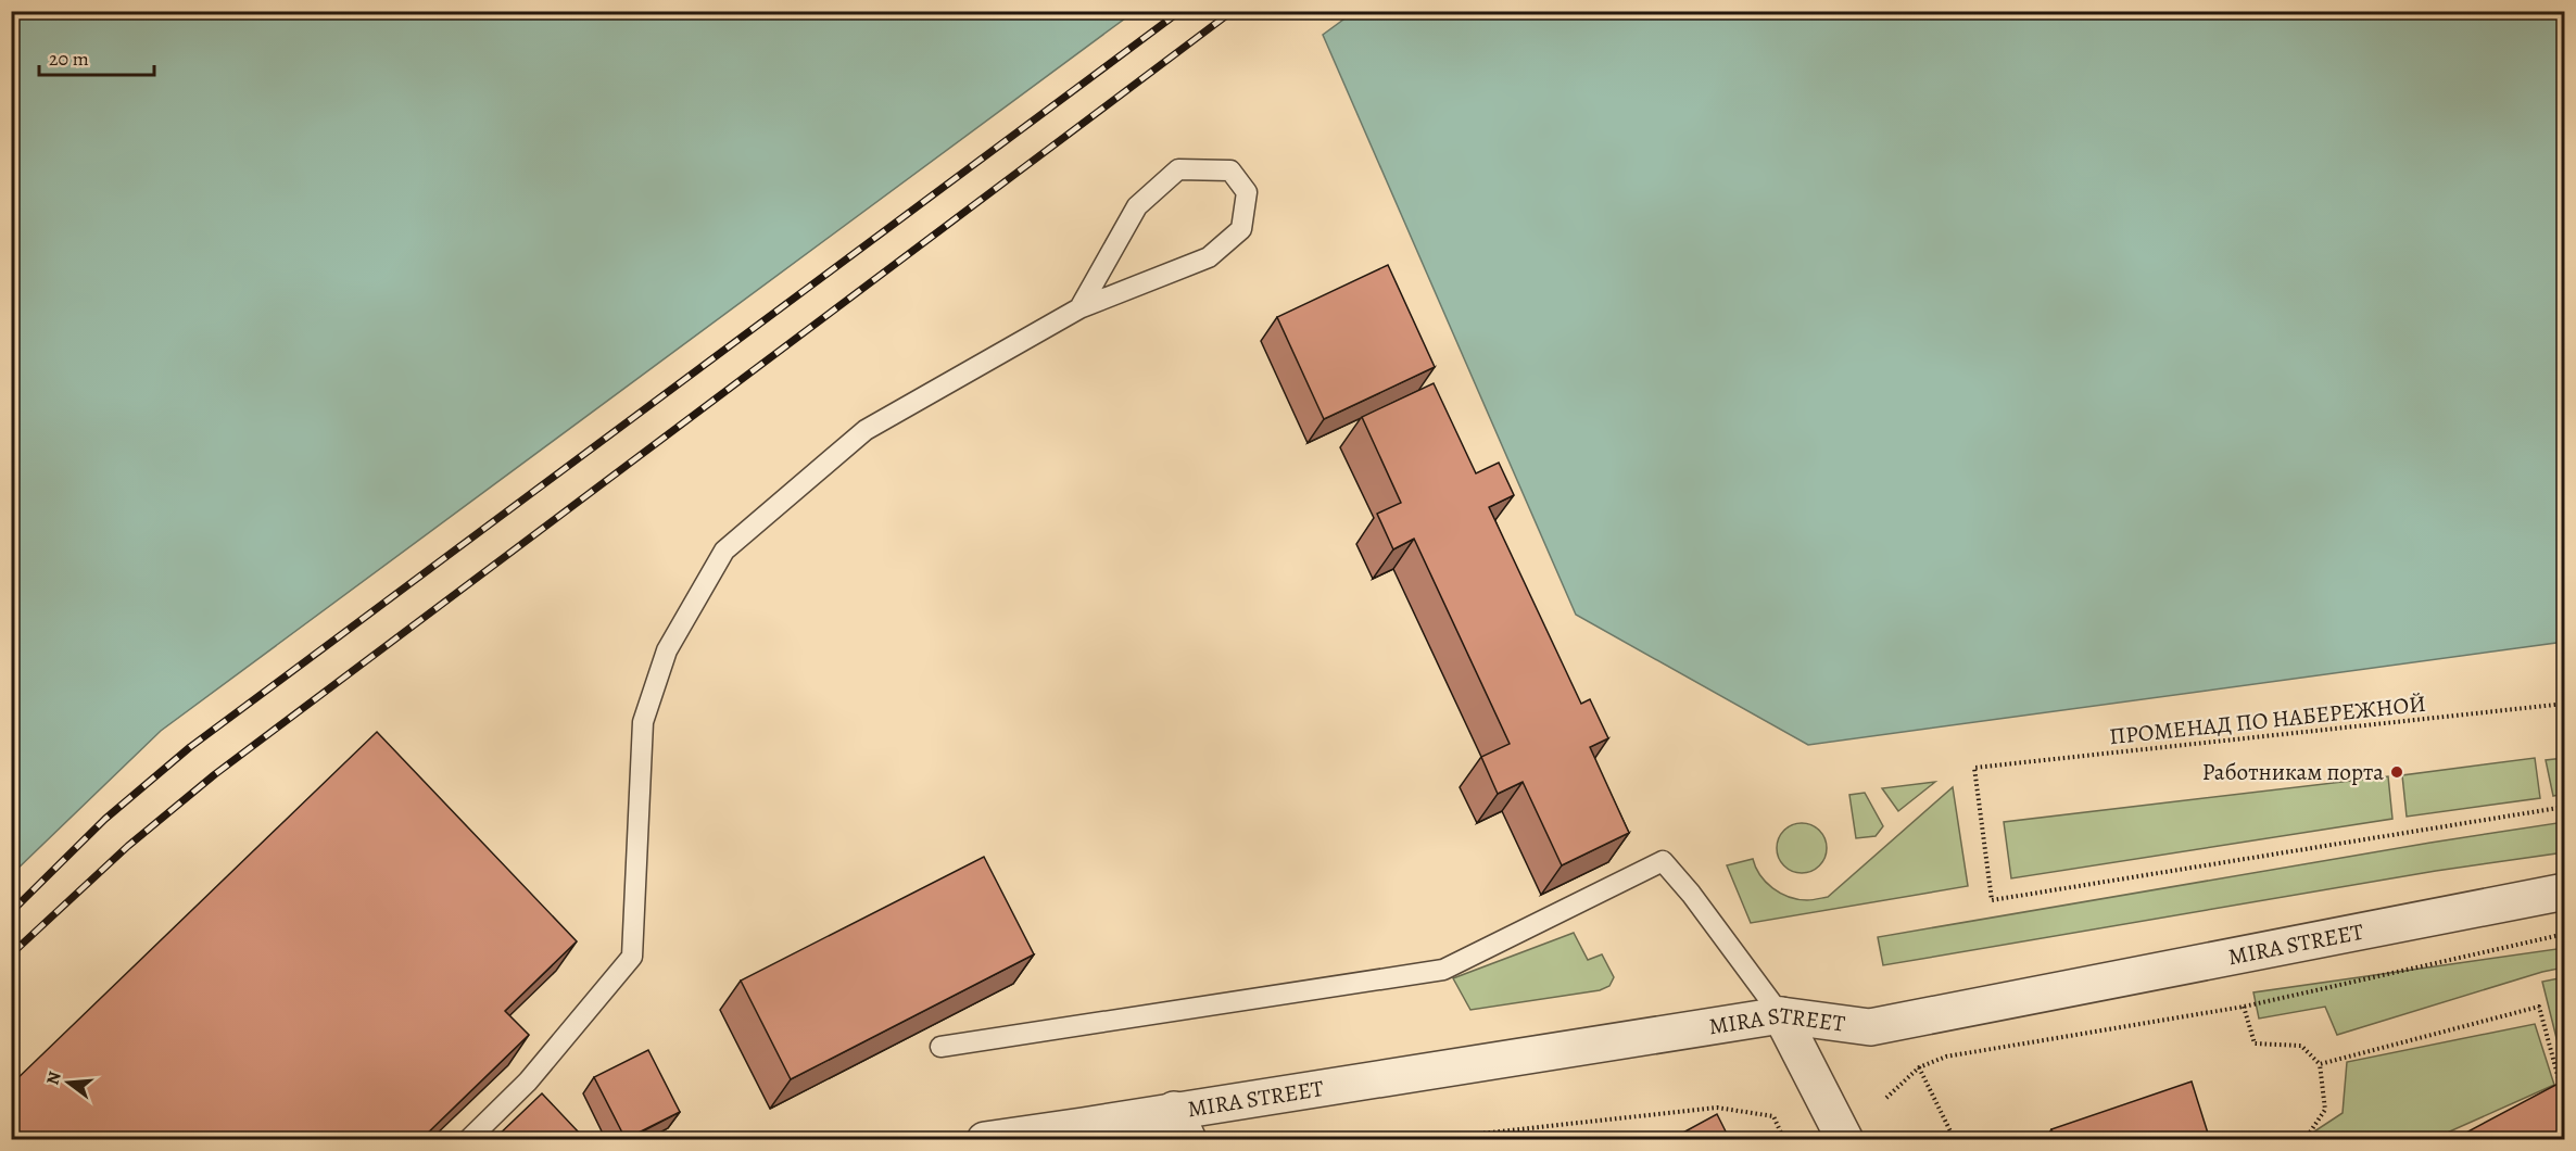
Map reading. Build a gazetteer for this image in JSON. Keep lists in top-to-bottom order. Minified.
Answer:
{"streets":{"street":["MIRA STREET"],"path":["ПРОМЕНАД ПО НАБЕРЕЖНОЙ"]},"places":["Работникам порта"],"scale_bar":"20 m","north":"left"}
